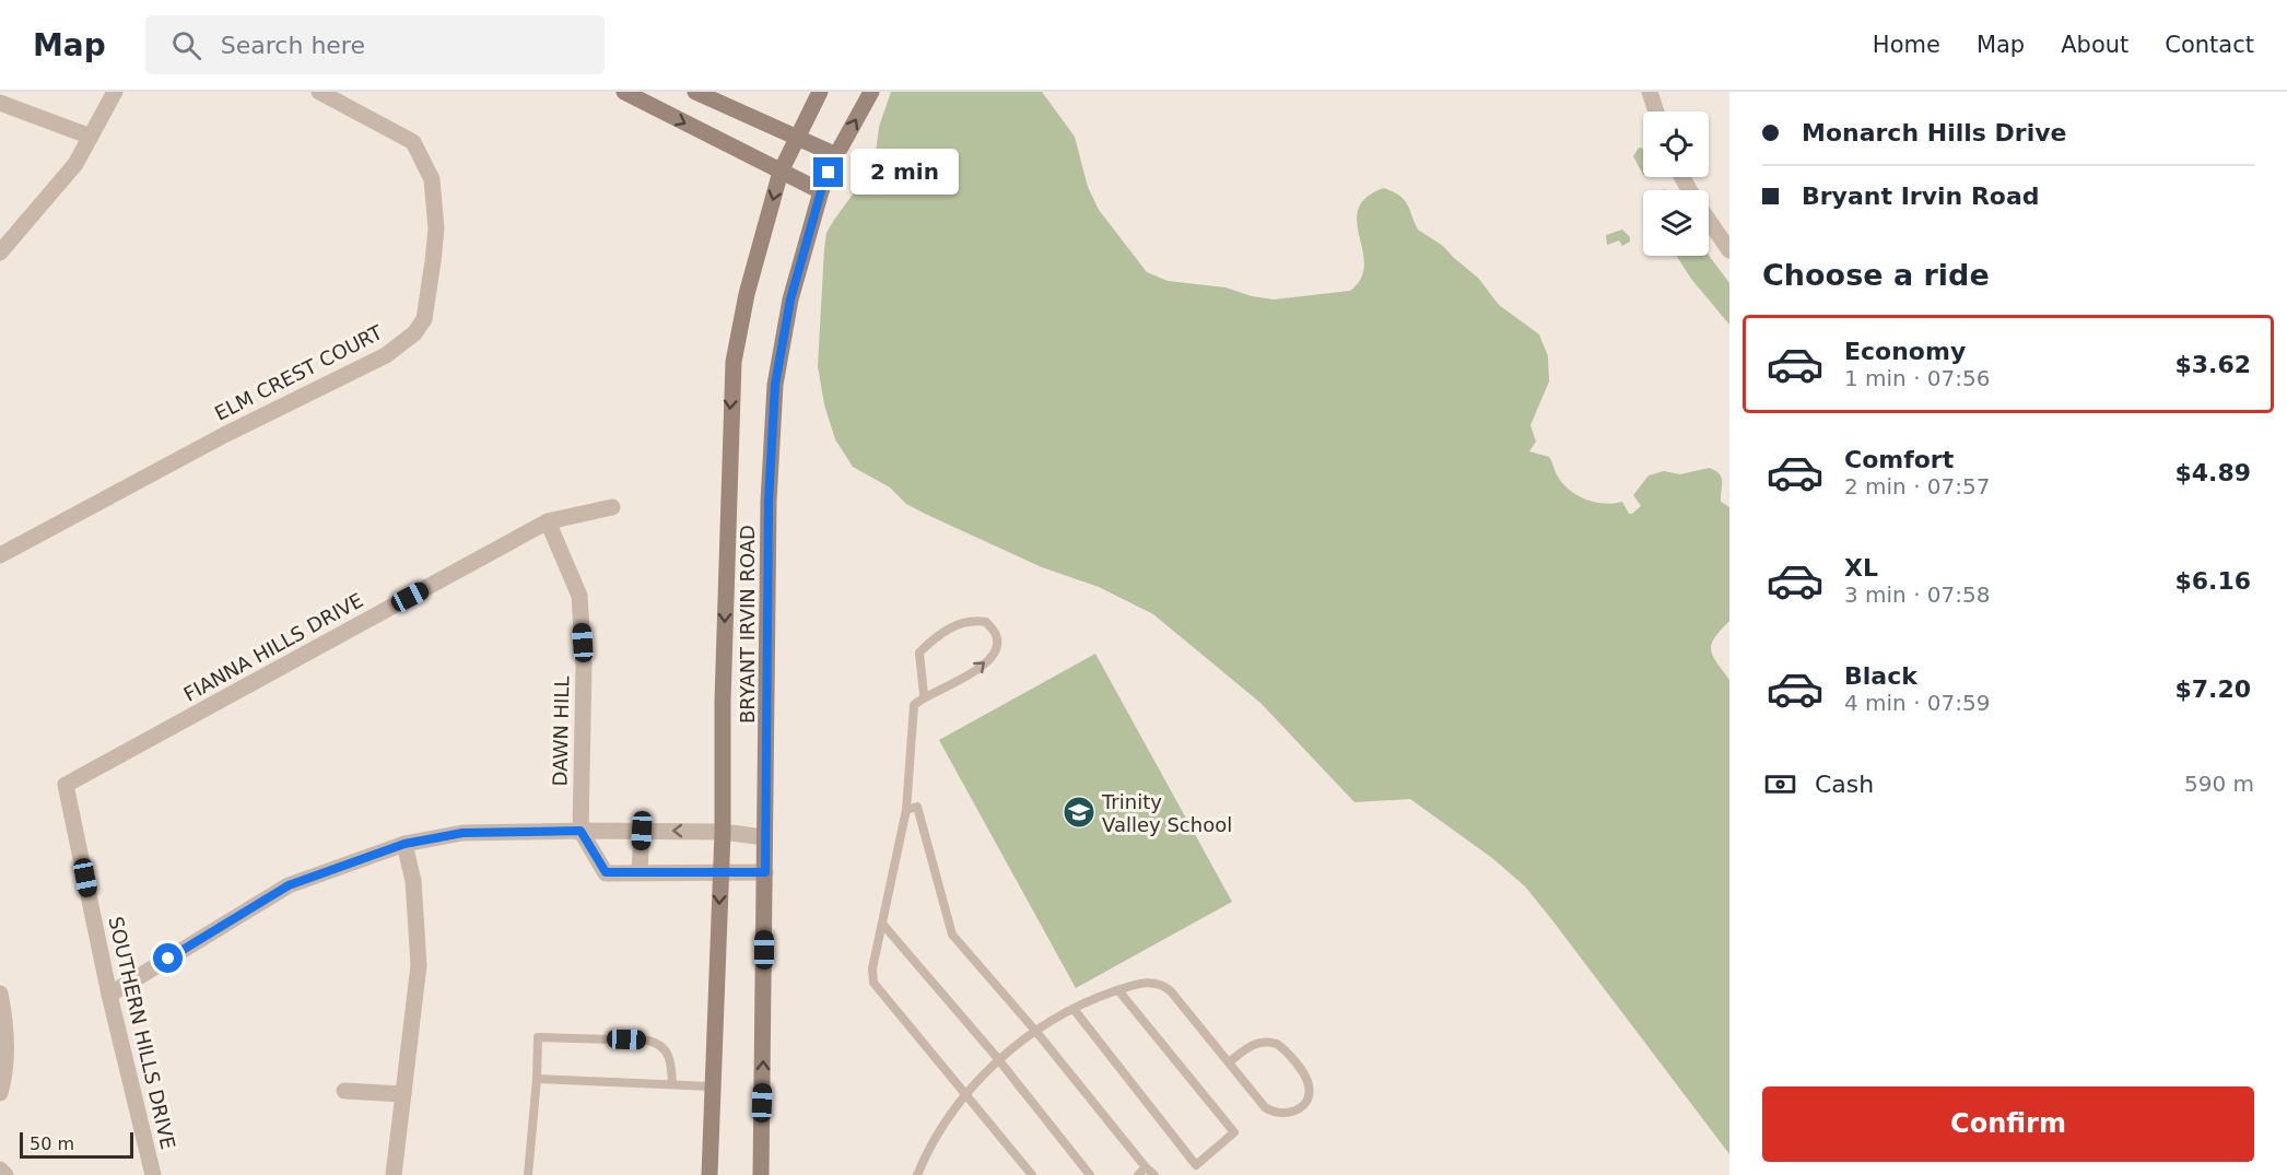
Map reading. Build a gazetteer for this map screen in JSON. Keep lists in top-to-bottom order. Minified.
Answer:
{"streets":{"main road":["BRYANT IRVIN ROAD"],"street":["ELM CREST COURT","FIANNA HILLS DRIVE","DAWN HILL","SOUTHERN HILLS DRIVE"]},"crossings":[["FIANNA HILLS DRIVE","DAWN HILL"],["FIANNA HILLS DRIVE","SOUTHERN HILLS DRIVE"]],"places":{"school or university":["Trinity Valley School"]},"scale_bar":"50 m","page":{"header":"Map","search":"Search here","nav":["Home","Map","About","Contact"],"banner":["Monarch Hills Drive","Bryant Irvin Road"],"bubble":"2 min","heading":"Choose a ride","list":[{"name":"Economy","note":"1 min · 07:56","value":"$3.62"},{"name":"Comfort","note":"2 min · 07:57","value":"$4.89"},{"name":"XL","note":"3 min · 07:58","value":"$6.16"},{"name":"Black","note":"4 min · 07:59","value":"$7.20"}],"pay":["Cash","590 m"],"buttons":"Confirm","scale":"50 m"}}
